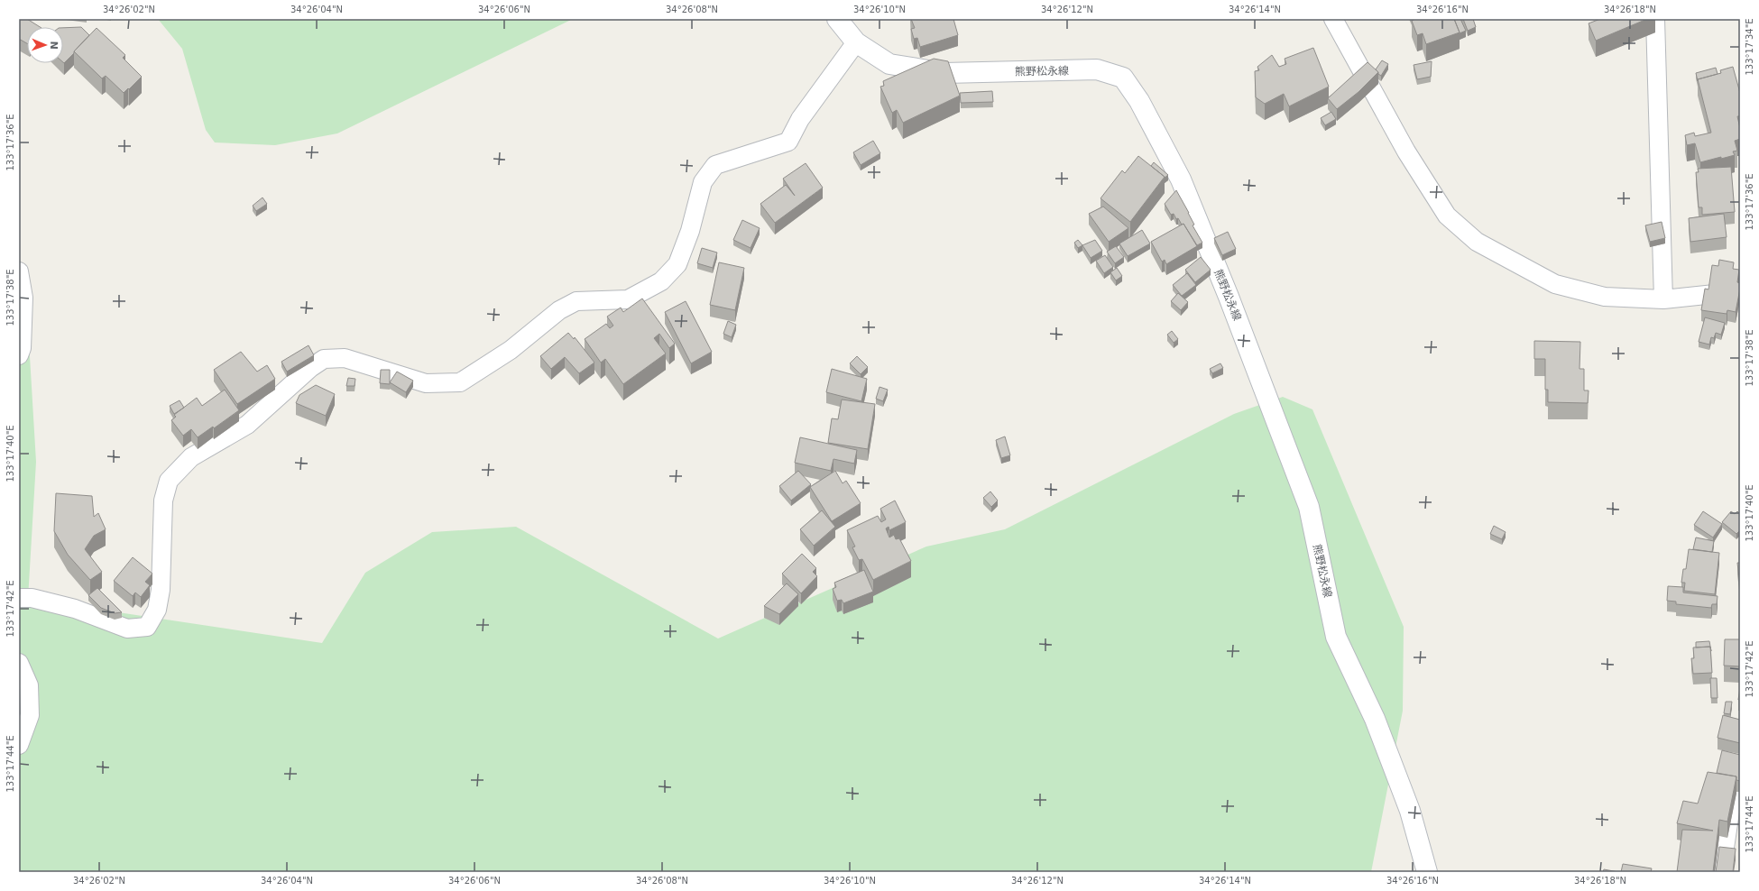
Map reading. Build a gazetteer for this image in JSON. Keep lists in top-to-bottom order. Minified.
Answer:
{"streets":{"main road":["熊野松永線"]},"north":"right","coordinates":["34°26'02\"N","34°26'04\"N","34°26'06\"N","34°26'08\"N","34°26'10\"N","34°26'12\"N","34°26'14\"N","34°26'16\"N","34°26'18\"N","133°17'34\"E","133°17'36\"E","133°17'38\"E","133°17'40\"E","133°17'42\"E","133°17'44\"E"]}
